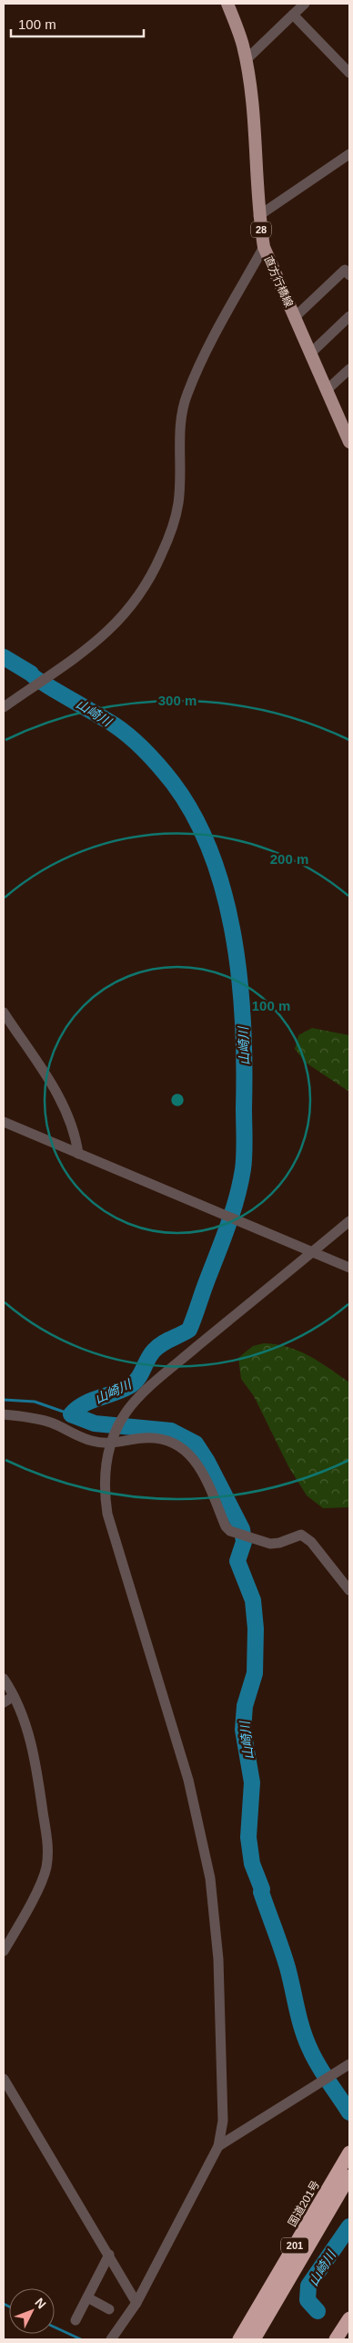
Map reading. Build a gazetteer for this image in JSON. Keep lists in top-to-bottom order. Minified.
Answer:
{"streets":{"highway":["国道201号","201"],"main road":["28","直方行橋線"]},"water":["山崎川"],"scale_bar":"100 m","north":"top right","rings":["300 m","200 m","100 m"]}
